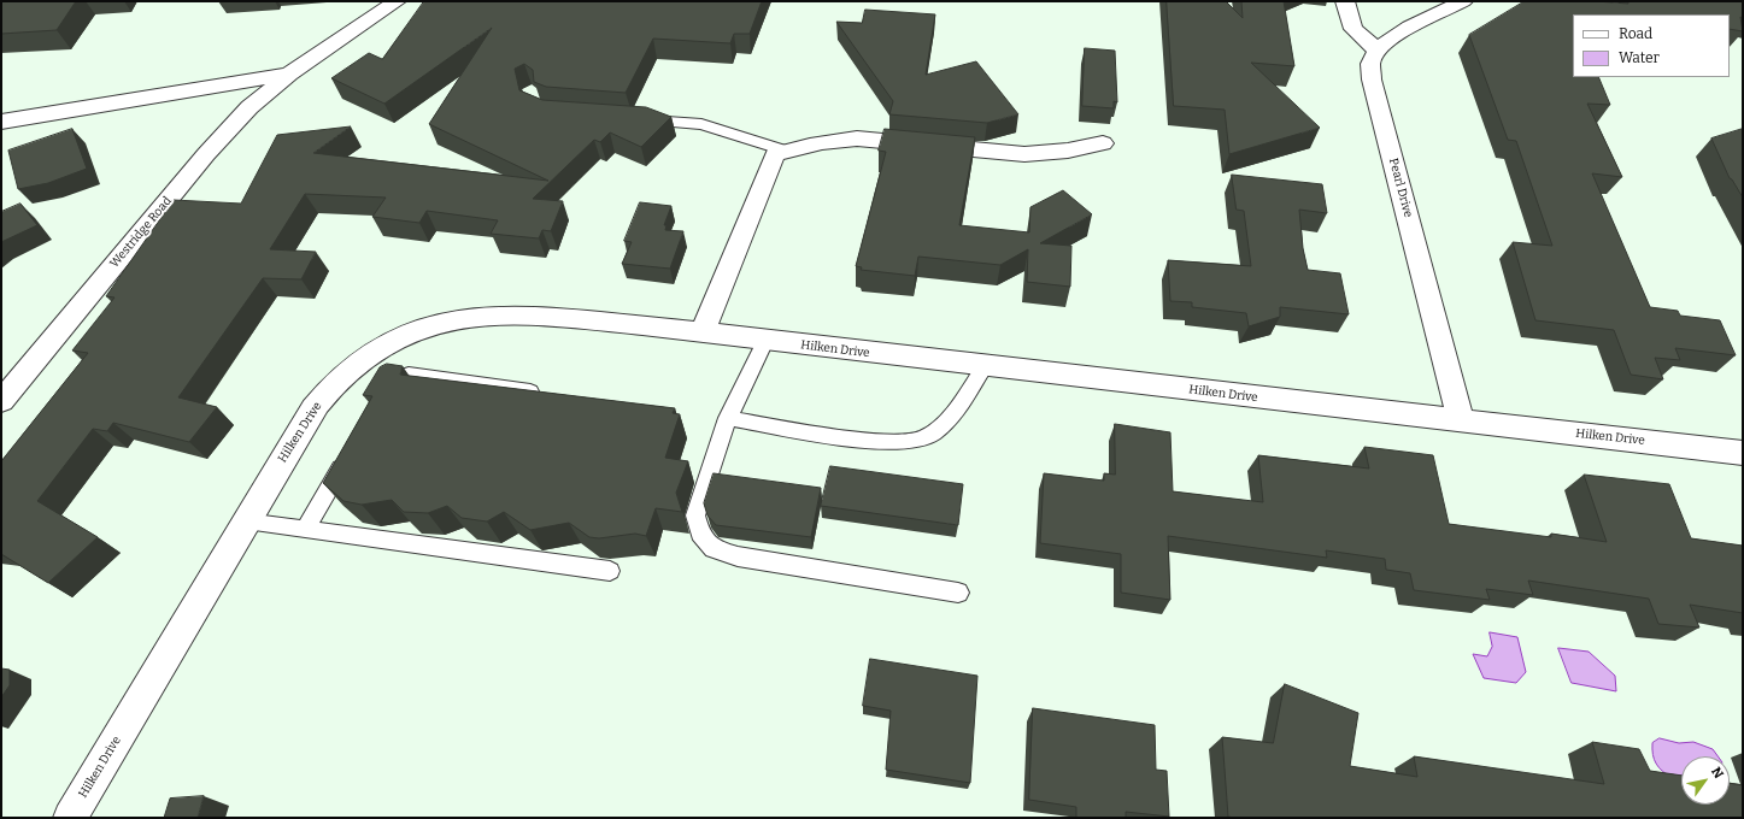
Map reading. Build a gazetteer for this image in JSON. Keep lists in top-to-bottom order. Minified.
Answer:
{"streets":{"street":["Pearl Drive","Westridge Road","Hilken Drive"]},"crossings":[["Pearl Drive","Hilken Drive"]],"legend":["Road","Water"],"north":"top right"}
